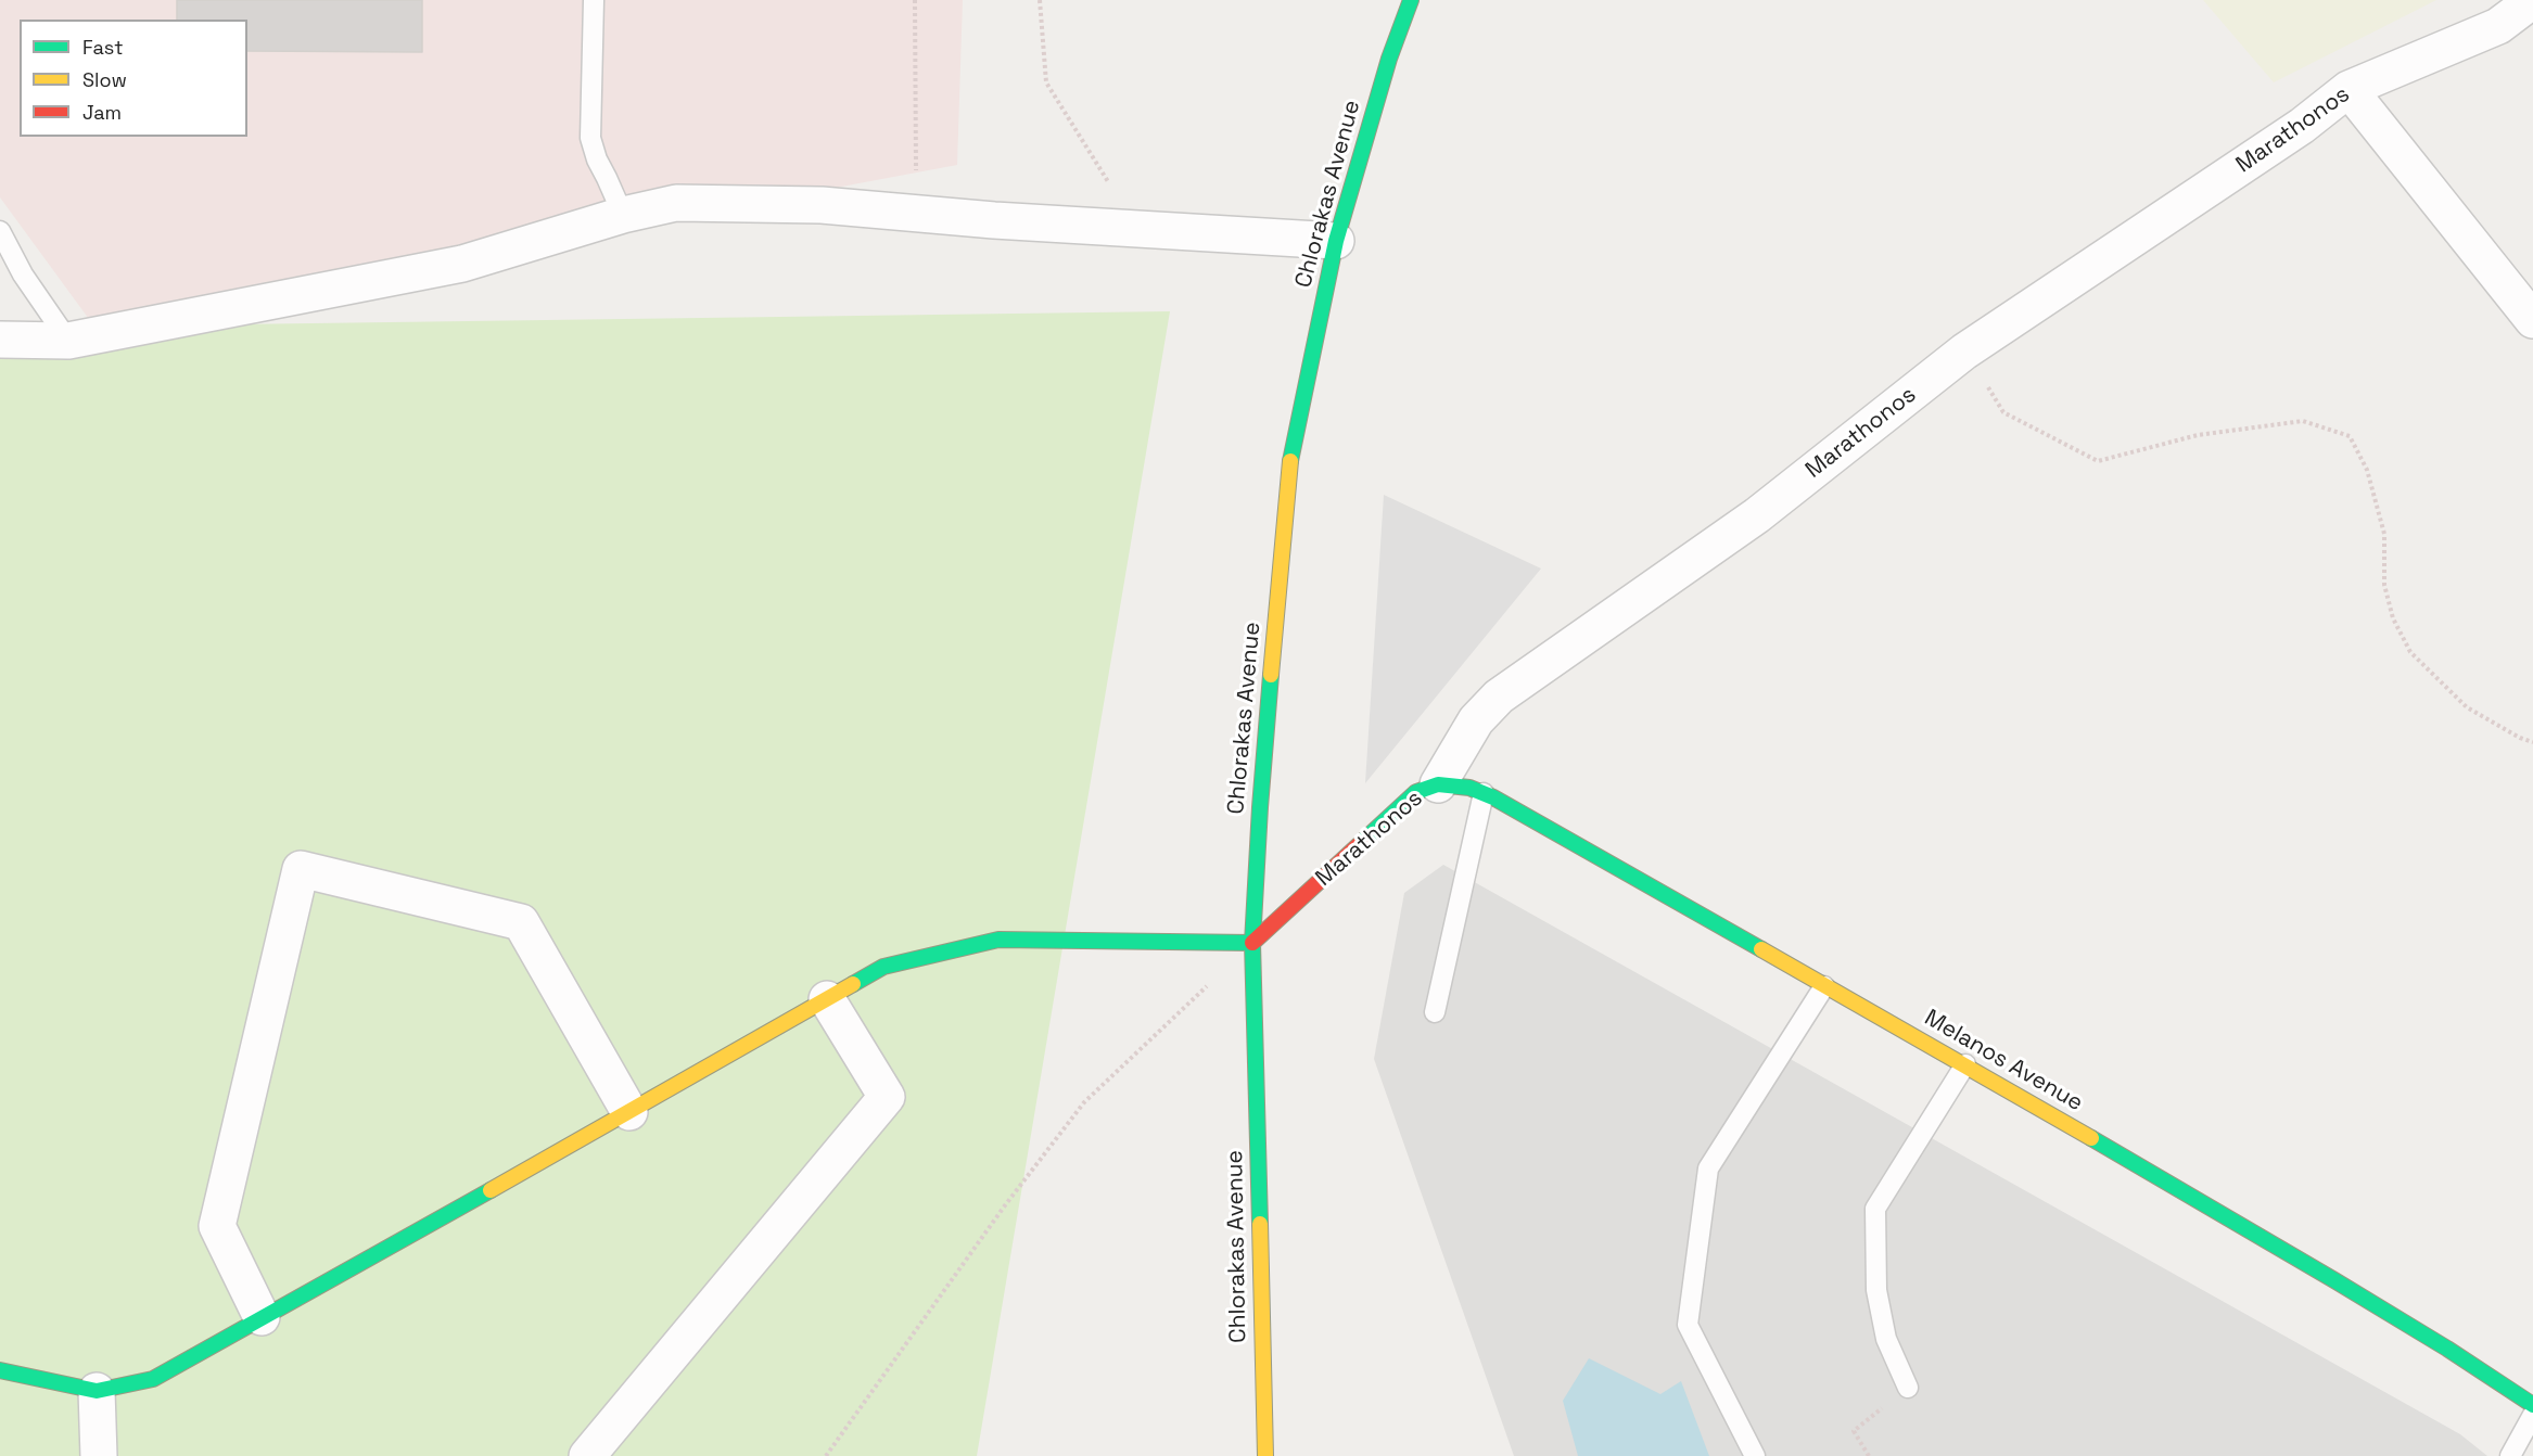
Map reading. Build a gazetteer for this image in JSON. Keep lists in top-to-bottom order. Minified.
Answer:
{"streets":{"street":["Marathonos","Chlorakas Avenue","Melanos Avenue"]},"crossings":[["Marathonos","Chlorakas Avenue"],["Marathonos","Melanos Avenue"]],"legend":["Fast","Slow","Jam"]}
